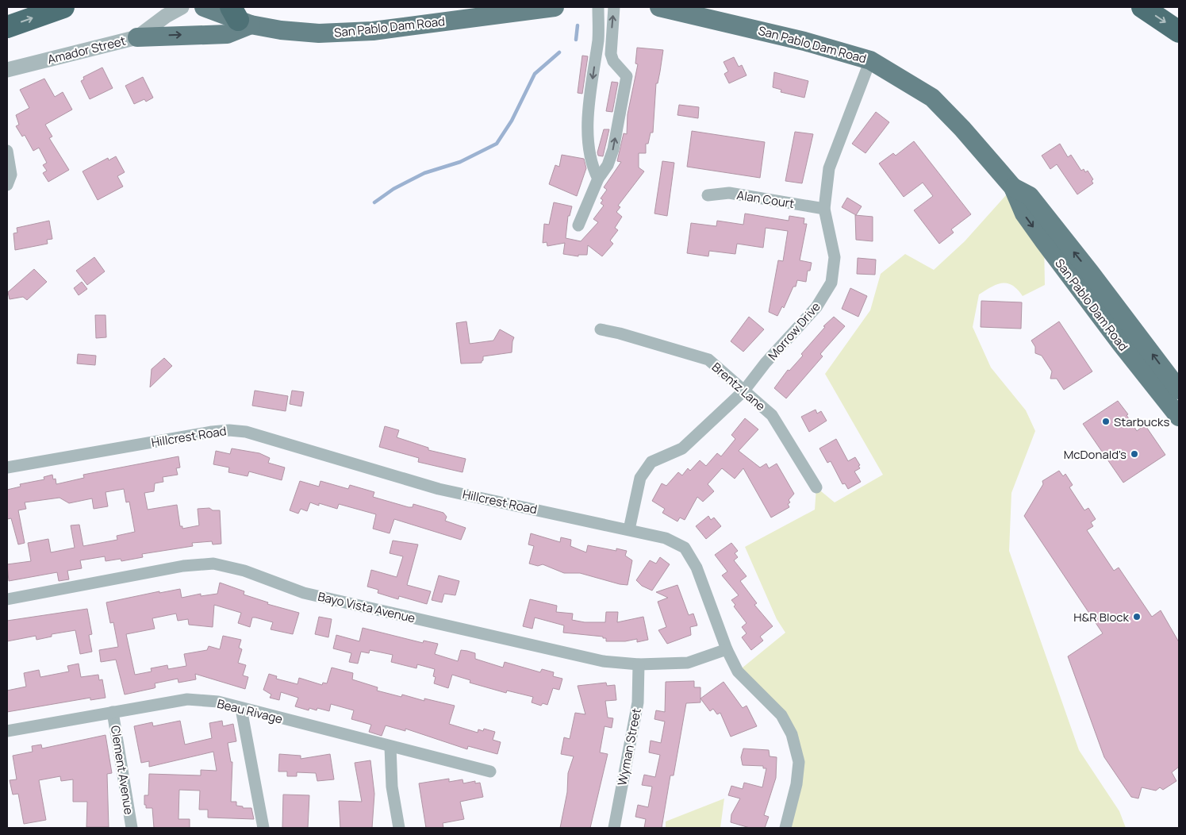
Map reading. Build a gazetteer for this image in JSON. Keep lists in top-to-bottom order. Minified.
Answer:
{"streets":{"main road":["San Pablo Dam Road"],"street":["Amador Street","Alan Court","Morrow Drive","Brentz Lane","Hillcrest Road","Bayo Vista Avenue","Beau Rivage","Wyman Street","Clement Avenue"]},"crossings":[["San Pablo Dam Road","Morrow Drive"],["Alan Court","Morrow Drive"],["Morrow Drive","Brentz Lane"],["Morrow Drive","Hillcrest Road"],["Hillcrest Road","Bayo Vista Avenue"],["Bayo Vista Avenue","Wyman Street"],["Beau Rivage","Clement Avenue"]],"places":["Starbucks","McDonald's","H&R Block"]}
